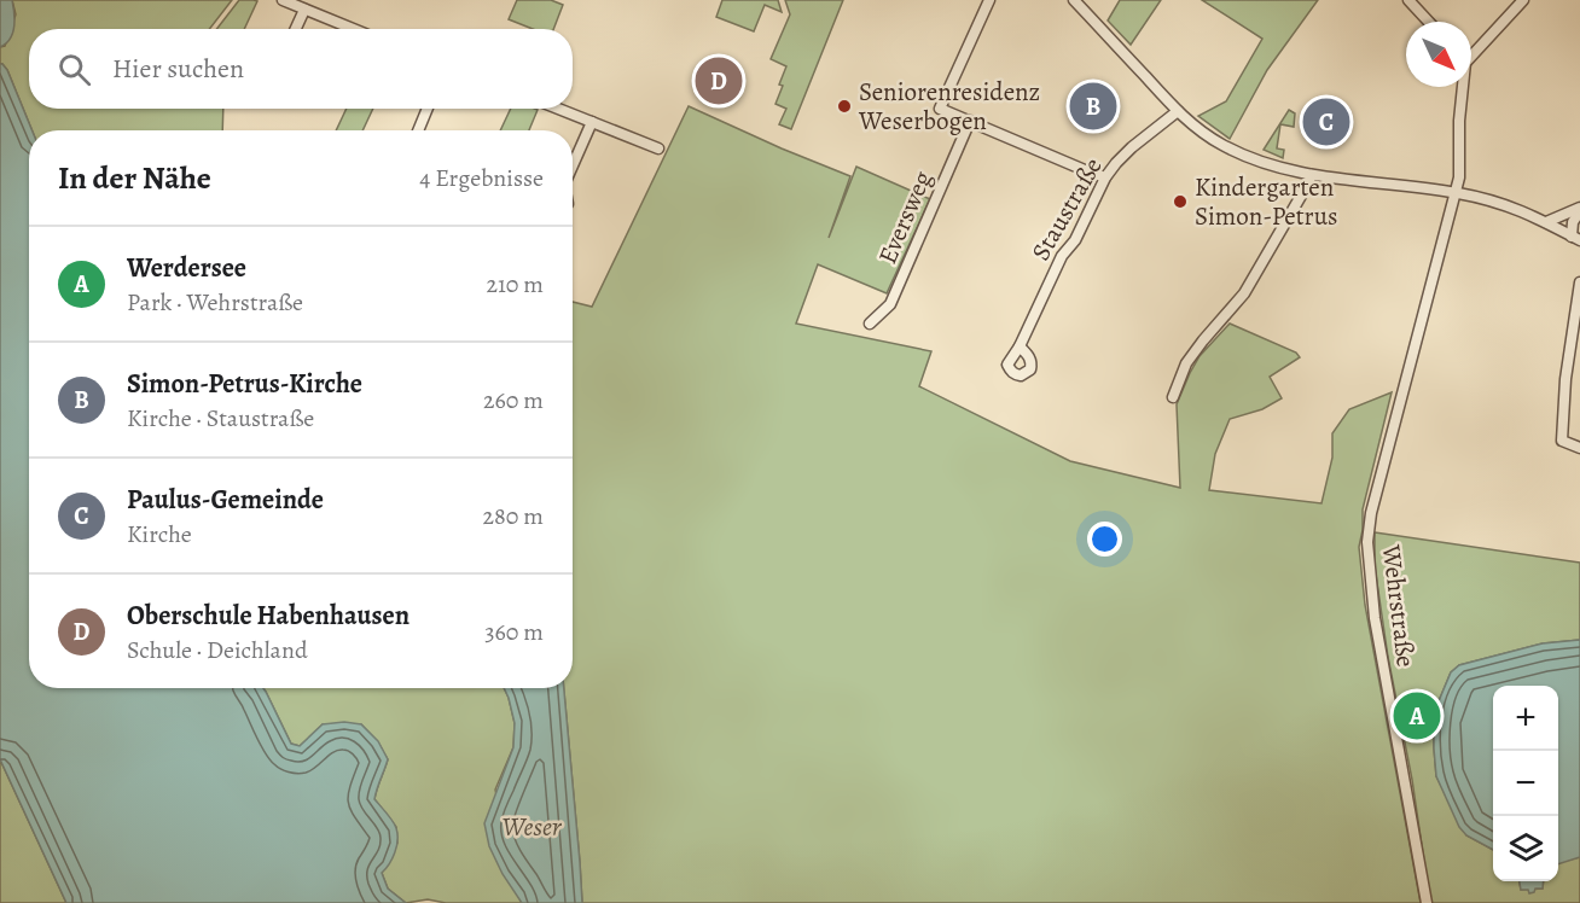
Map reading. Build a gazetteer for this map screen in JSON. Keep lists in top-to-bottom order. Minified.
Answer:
{"streets":{"street":["Staustraße","Eversweg","Wehrstraße"]},"water":["Weser"],"places":["Seniorenresidenz Weserbogen","Kindergarten Simon-Petrus"],"north":"bottom right","page":{"search":"Hier suchen","pins":["D","B","C","A"],"heading":["In der Nähe","4 Ergebnisse"],"list":[{"mark":"A","name":"Werdersee","note":"Park · Wehrstraße","value":"210 m"},{"mark":"B","name":"Simon-Petrus-Kirche","note":"Kirche · Staustraße","value":"260 m"},{"mark":"C","name":"Paulus-Gemeinde","note":"Kirche","value":"280 m"},{"mark":"D","name":"Oberschule Habenhausen","note":"Schule · Deichland","value":"360 m"}],"map_buttons":["+","−"]}}
